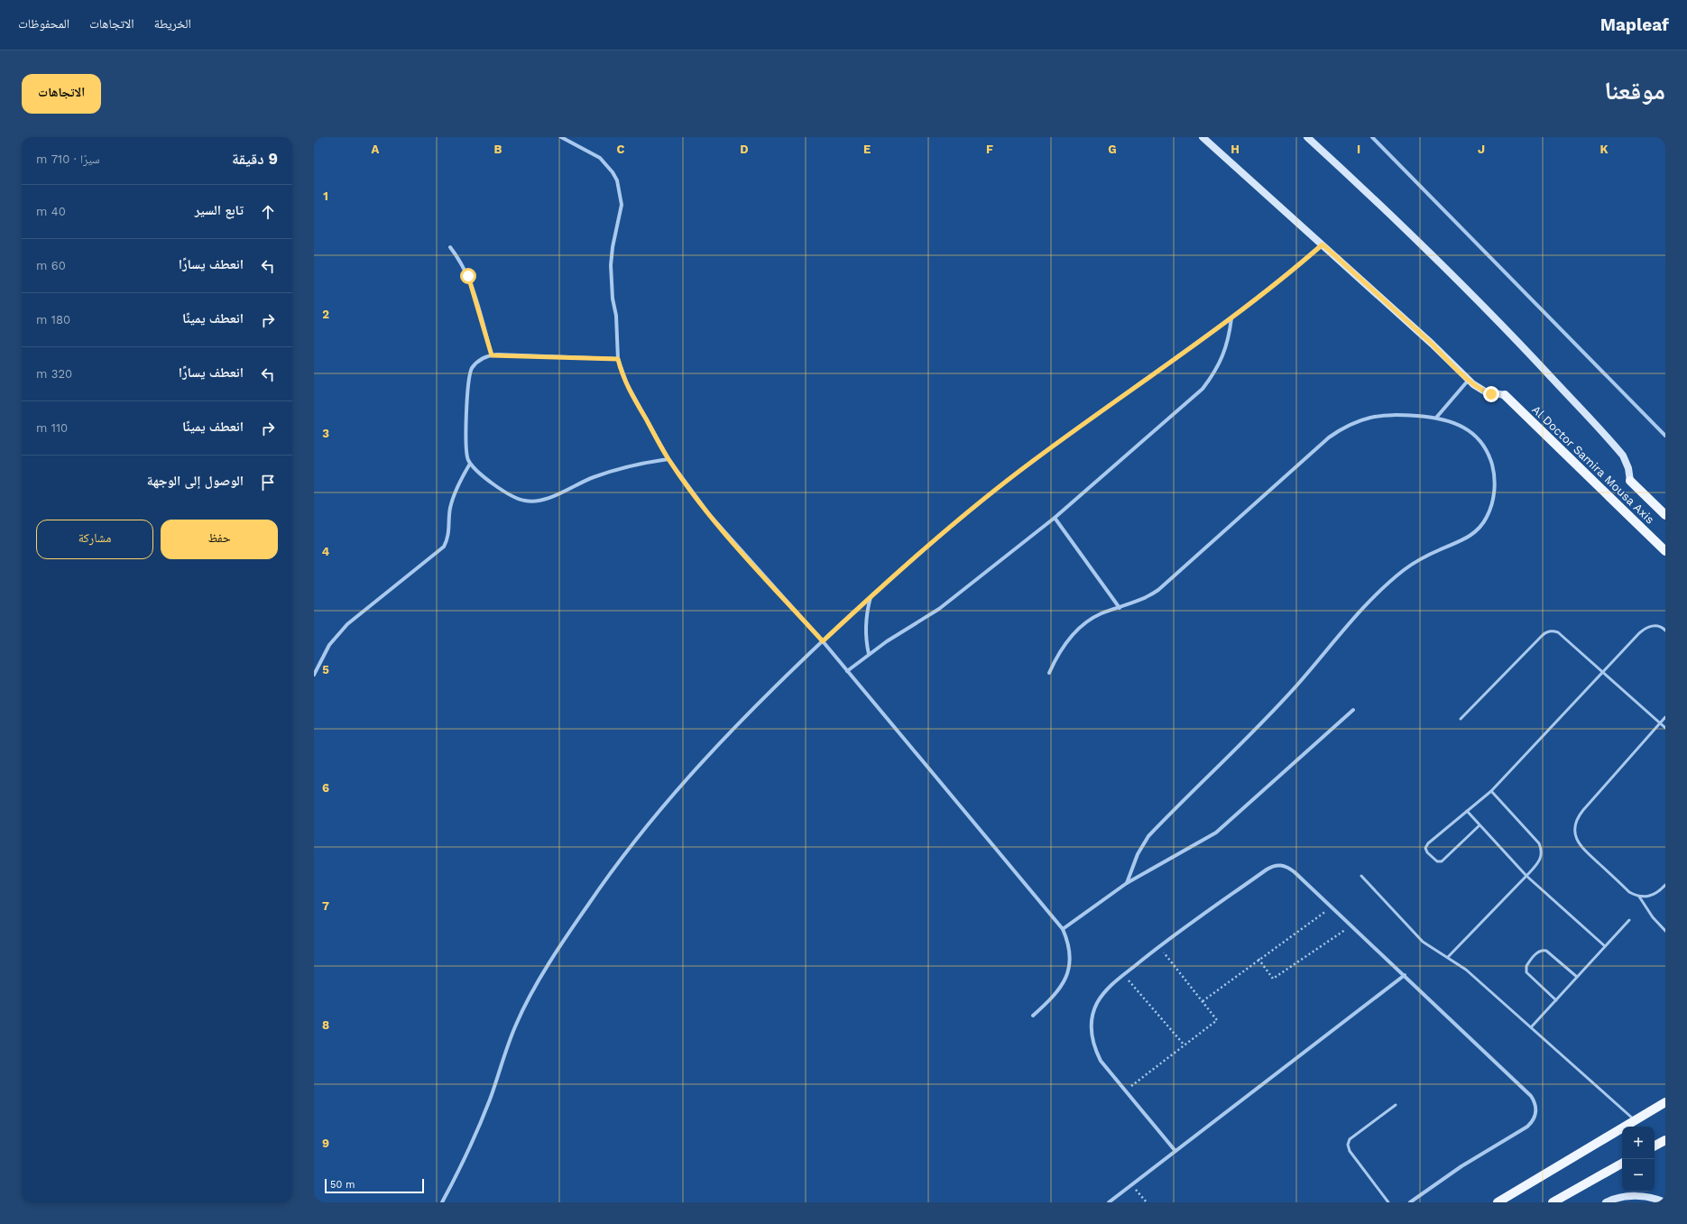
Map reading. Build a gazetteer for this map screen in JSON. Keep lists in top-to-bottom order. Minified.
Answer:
{"streets":{"main road":["Al Doctor Samira Mousa Axis"]},"scale_bar":"50 m","page":{"header":"Mapleaf","nav":["الخريطة","الاتجاهات","المحفوظات"],"title":"موقعنا","buttons":["الاتجاهات",["حفظ","مشاركة"]],"heading":["9 دقيقة","سيرًا · 710 m"],"list":[["تابع السير","40 m"],["انعطف يسارًا","60 m"],["انعطف يمينًا","180 m"],["انعطف يسارًا","320 m"],["انعطف يمينًا","110 m"],"الوصول إلى الوجهة"],"map_buttons":["+","−"],"scale":"50 m"},"grid":{"columns":["A","B","C","D","E","F","G","H","I","J","K"],"rows":["1","2","3","4","5","6","7","8","9"]}}
